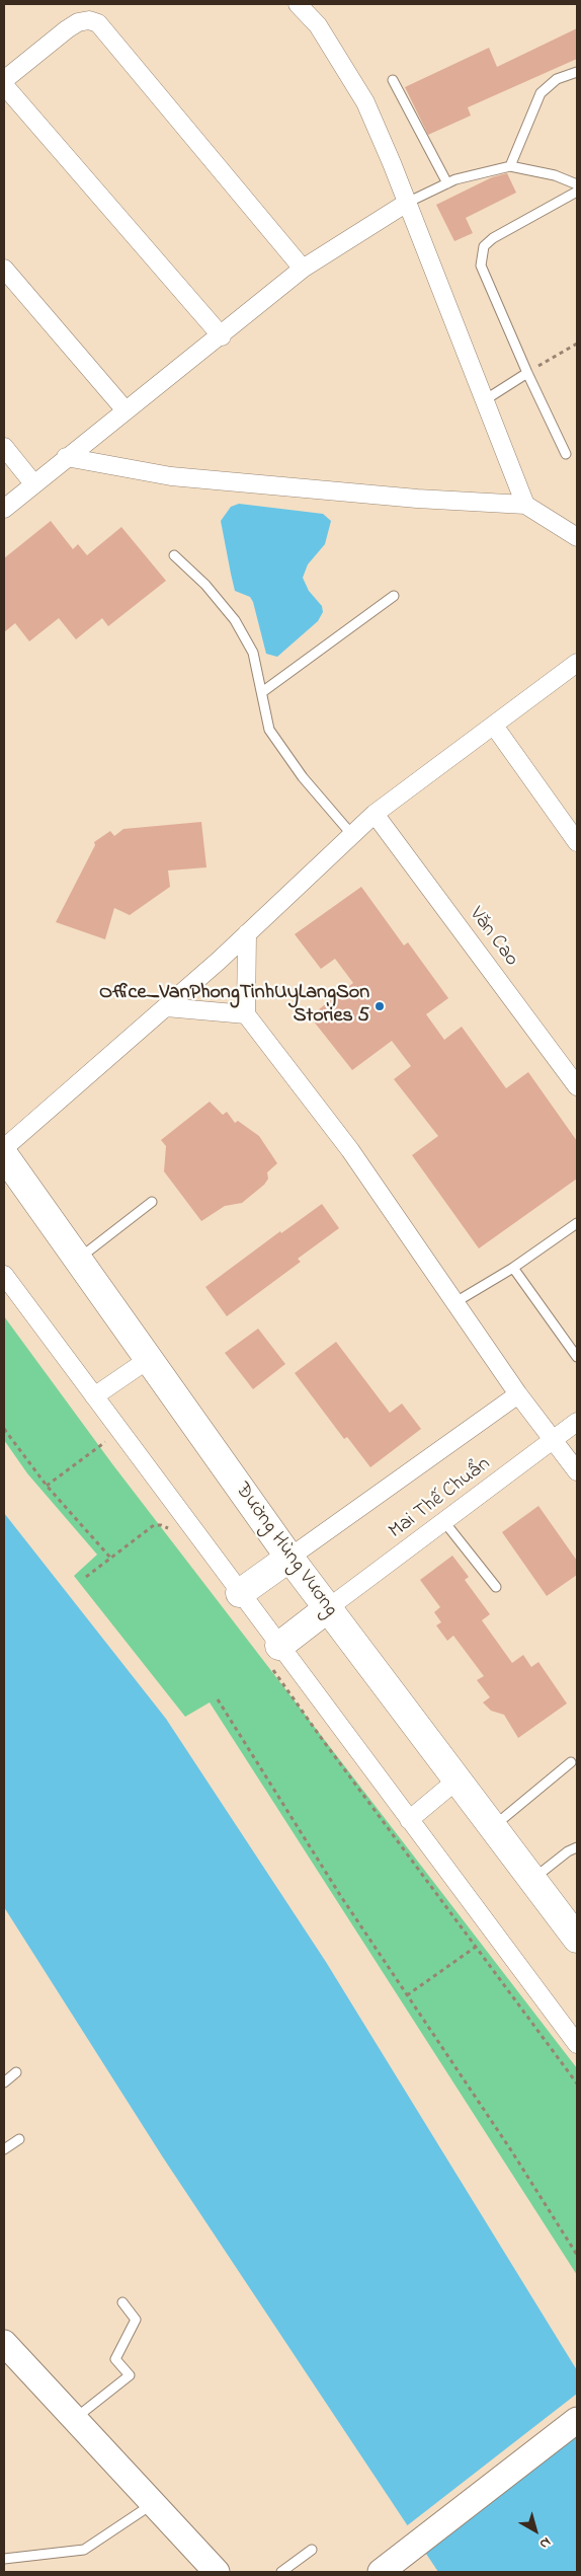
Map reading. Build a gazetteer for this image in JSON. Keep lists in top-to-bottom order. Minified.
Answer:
{"streets":{"main road":["Đường Hùng Vương"],"street":["Văn Cao","Mai Thế Chuẩn"]},"crossings":[["Mai Thế Chuẩn","Đường Hùng Vương"]],"places":["Office_VanPhongTinhUyLangSon Stories 5"],"north":"bottom right"}
